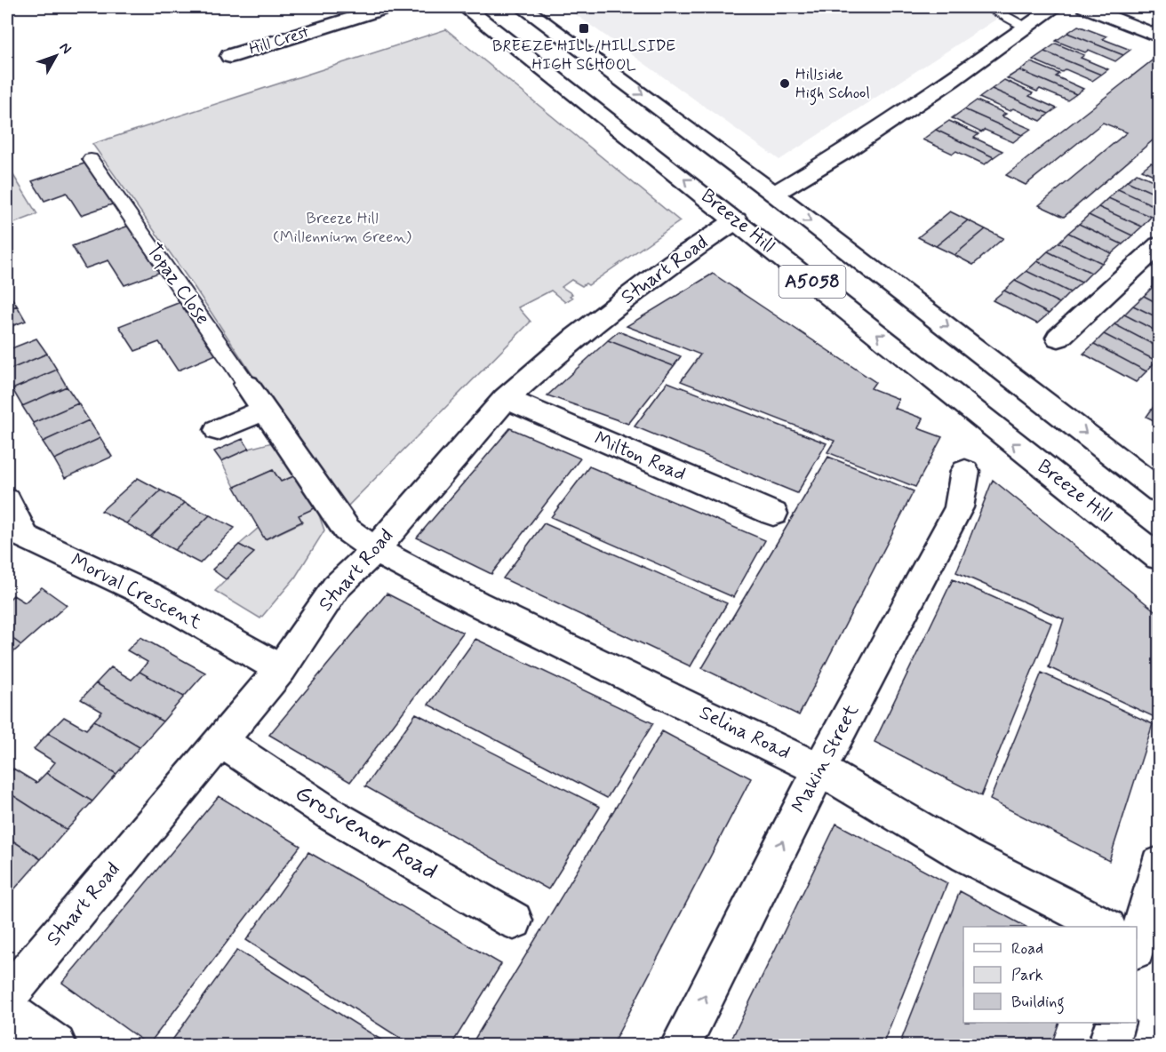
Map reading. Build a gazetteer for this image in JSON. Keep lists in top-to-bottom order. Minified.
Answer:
{"streets":{"main road":["Hill Crest","Breeze Hill","Stuart Road","A5058","Topaz Close","Milton Road","Morval Crescent","Selina Road","Makin Street","Grosvenor Road"]},"crossings":[["Breeze Hill","Stuart Road"],["Stuart Road","Topaz Close"],["Stuart Road","Milton Road"],["Stuart Road","Morval Crescent"],["Stuart Road","Selina Road"],["Stuart Road","Grosvenor Road"],["Topaz Close","Selina Road"],["Selina Road","Makin Street"]],"one_way":["Makin Street"],"parks":["Breeze Hill (Millennium Green)"],"places":{"transit":["BREEZE HILL/HILLSIDE HIGH SCHOOL"],"other":["Hillside High School"]},"legend":["Road","Park","Building"],"north":"top right"}
